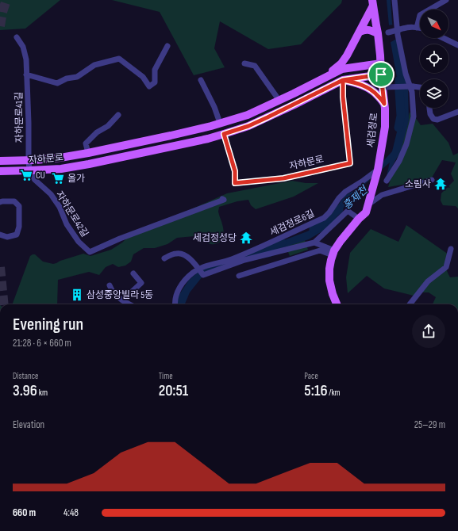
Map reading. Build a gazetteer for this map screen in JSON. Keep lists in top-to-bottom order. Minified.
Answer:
{"streets":{"main road":["세검정로","자하문로"],"street":["자하문로41길","자하문로42길","세검정로6길"]},"crossings":[["자하문로41길","자하문로"],["자하문로41길","자하문로42길"],["세검정로","자하문로"],["세검정로","세검정로6길"],["자하문로","자하문로42길"]],"water":["홍제천"],"places":{"supermarket":["CU","올가"],"temple":["소림사","세검정성당"],"building":["삼성중앙빌라 5동"]},"north":"bottom right","page":{"heading":["Evening run","21:28 · 6 × 660 m"],"stats":[["Distance","3.96 km"],["Time","20:51"],["Pace","5:16 /km"]],"chart":["Elevation","25–29 m"],"list":[{"name":"660 m","note":"4:48"}]}}
